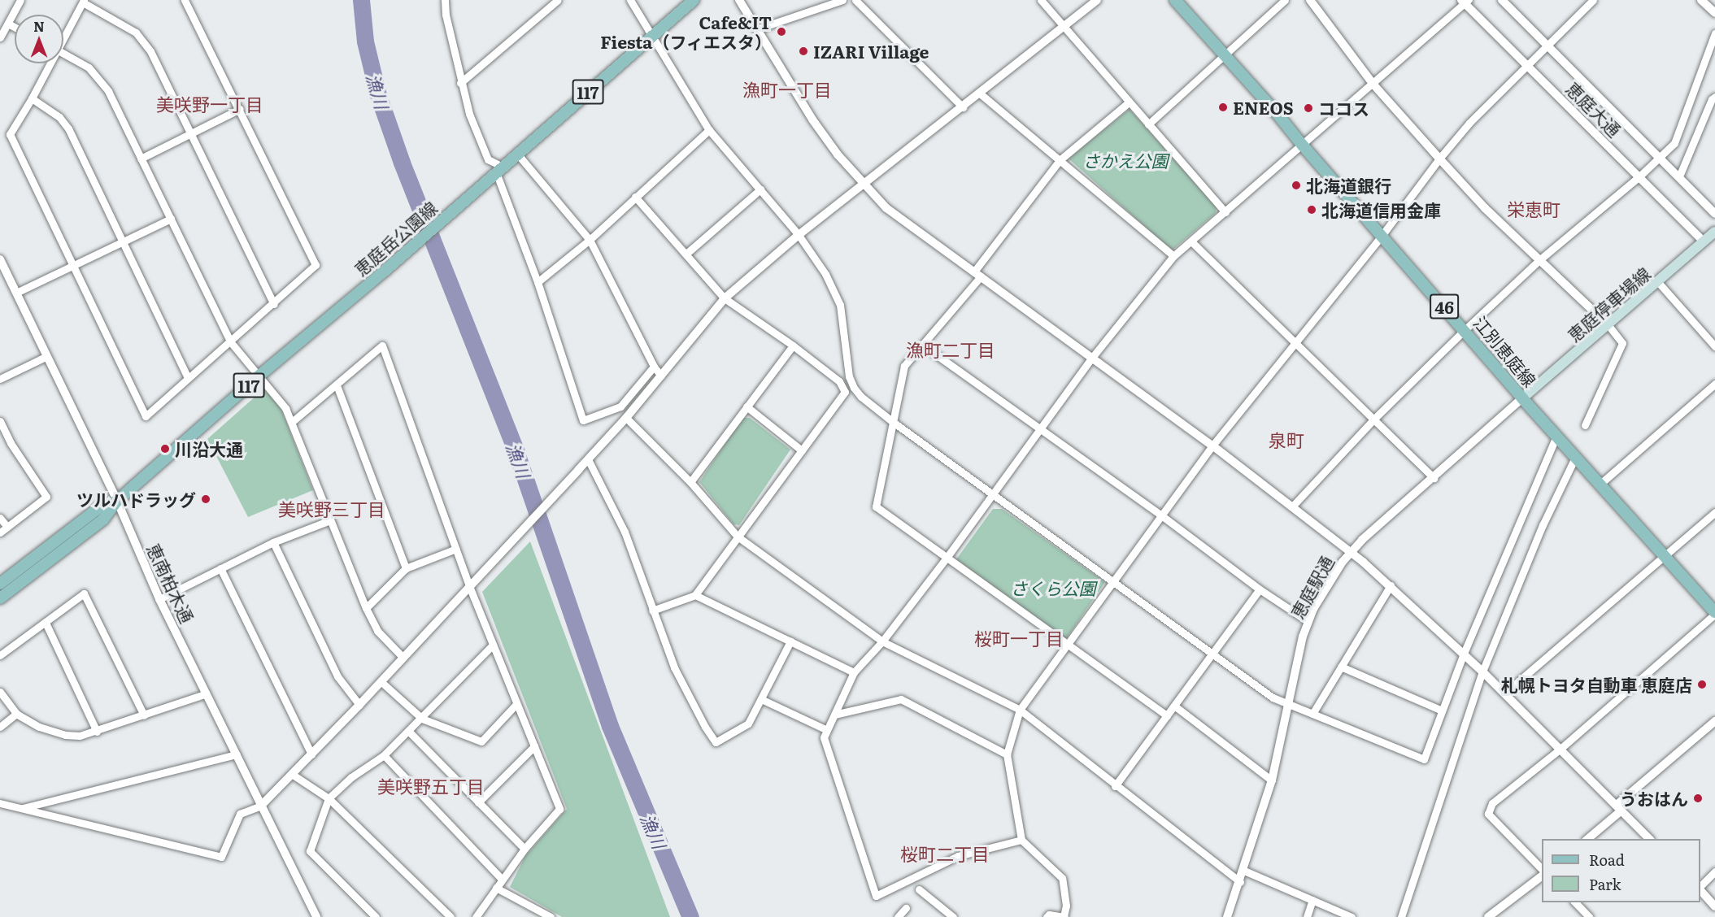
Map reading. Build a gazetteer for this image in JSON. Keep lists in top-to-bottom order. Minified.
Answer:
{"streets":{"main road":["117","恵庭岳公園線","恵庭停車場線","46","江別恵庭線"],"street":["恵庭大通","恵南柏木通","恵庭駅通"]},"crossings":[["恵庭大通","恵庭停車場線"],["恵庭岳公園線","恵南柏木通"],["恵庭停車場線","江別恵庭線"],["恵庭停車場線","恵庭駅通"],["江別恵庭線","恵庭駅通"]],"districts":["漁町一丁目","美咲野一丁目","栄恵町","漁町二丁目","泉町","美咲野三丁目","桜町一丁目","美咲野五丁目","桜町二丁目"],"water":["漁川"],"parks":["さかえ公園","さくら公園"],"places":["Cafe&IT Fiesta（フィエスタ）","IZARI Village","ENEOS","ココス","北海道銀行","北海道信用金庫","川沿大通","ツルハドラッグ","札幌トヨタ自動車 恵庭店","うおはん"],"legend":["Road","Park"],"north":"top"}
